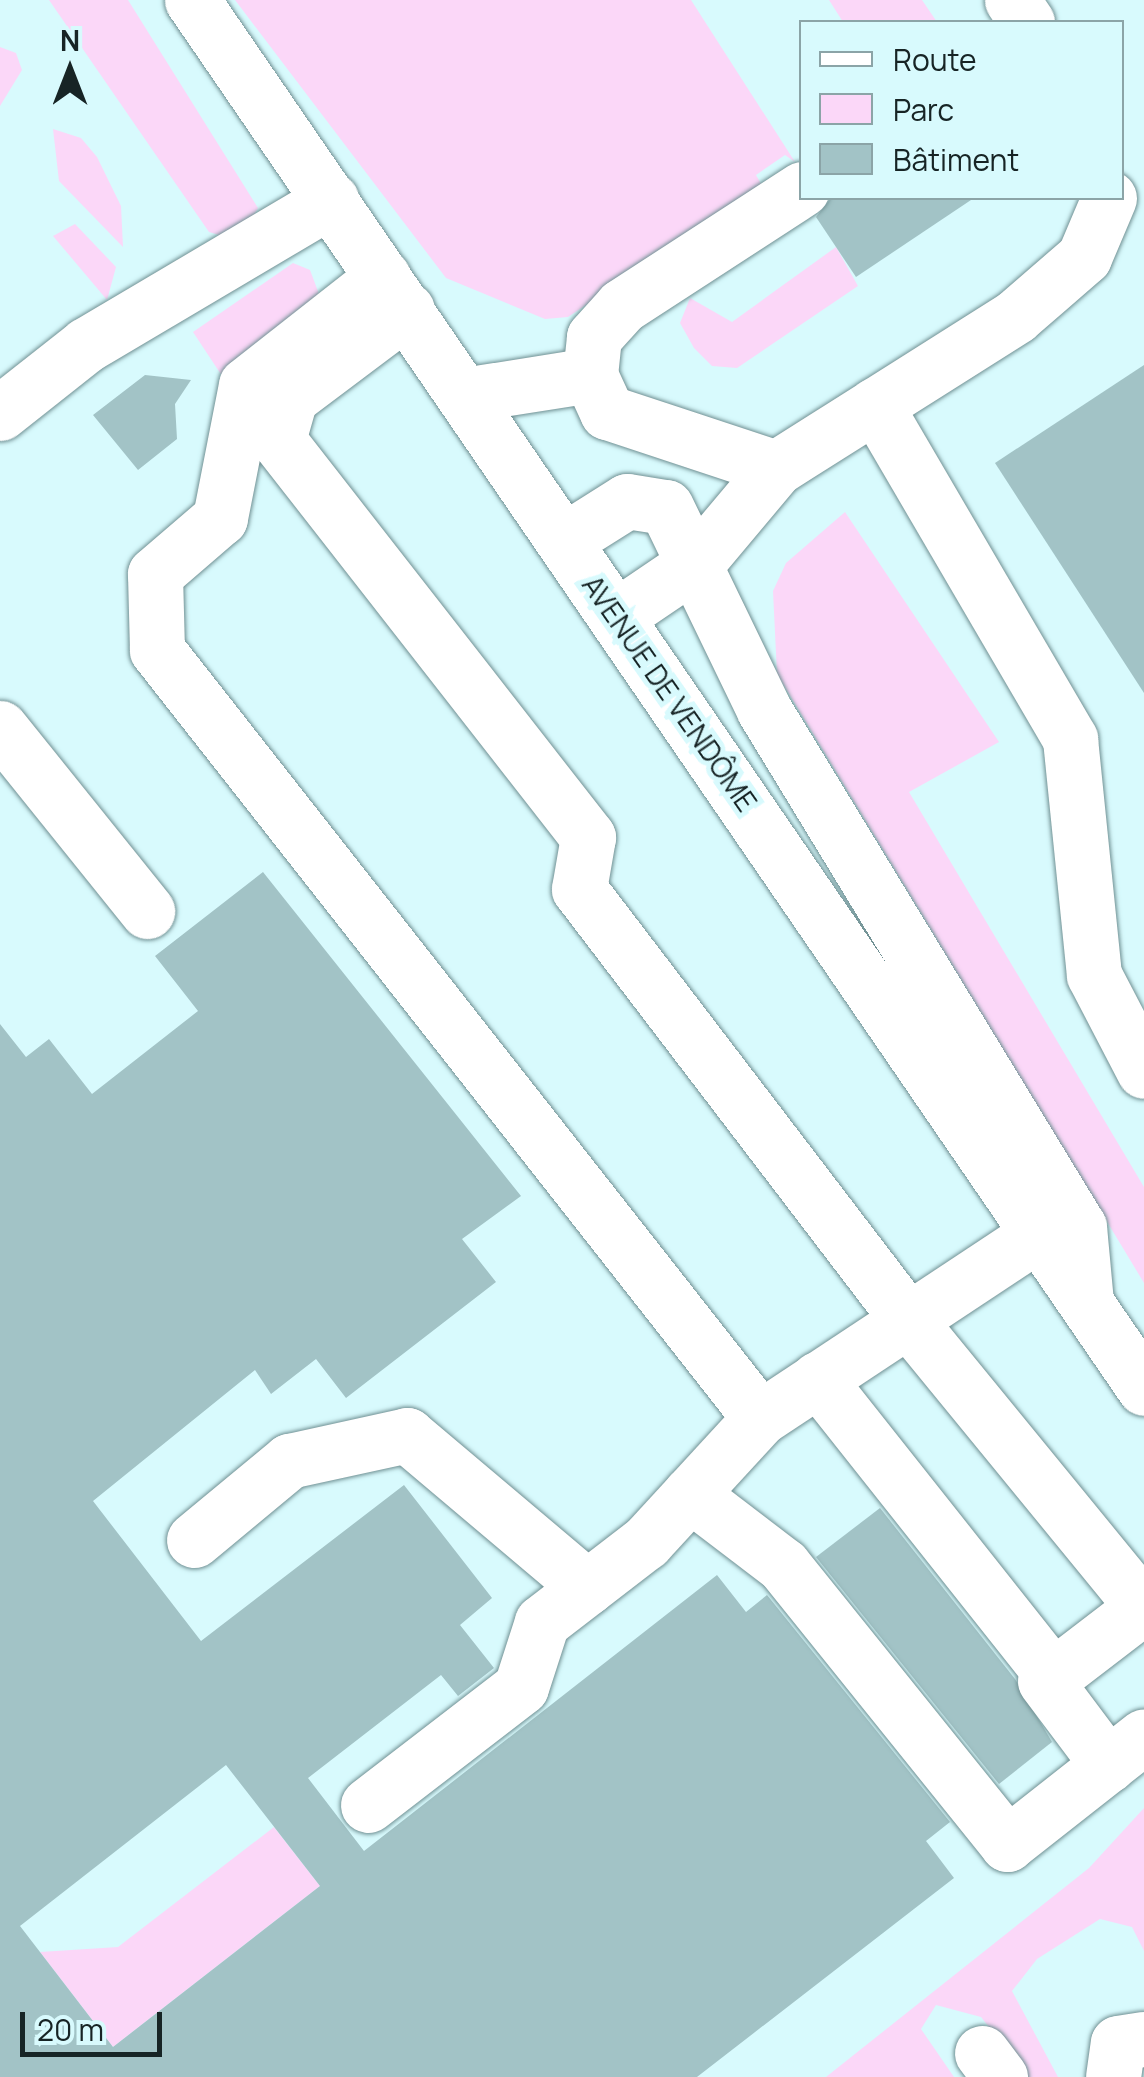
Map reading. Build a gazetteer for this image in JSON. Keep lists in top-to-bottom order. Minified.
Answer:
{"streets":{"main road":["AVENUE DE VENDÔME"]},"legend":["Route","Parc","Bâtiment"],"scale_bar":"20 m","north":"top"}
